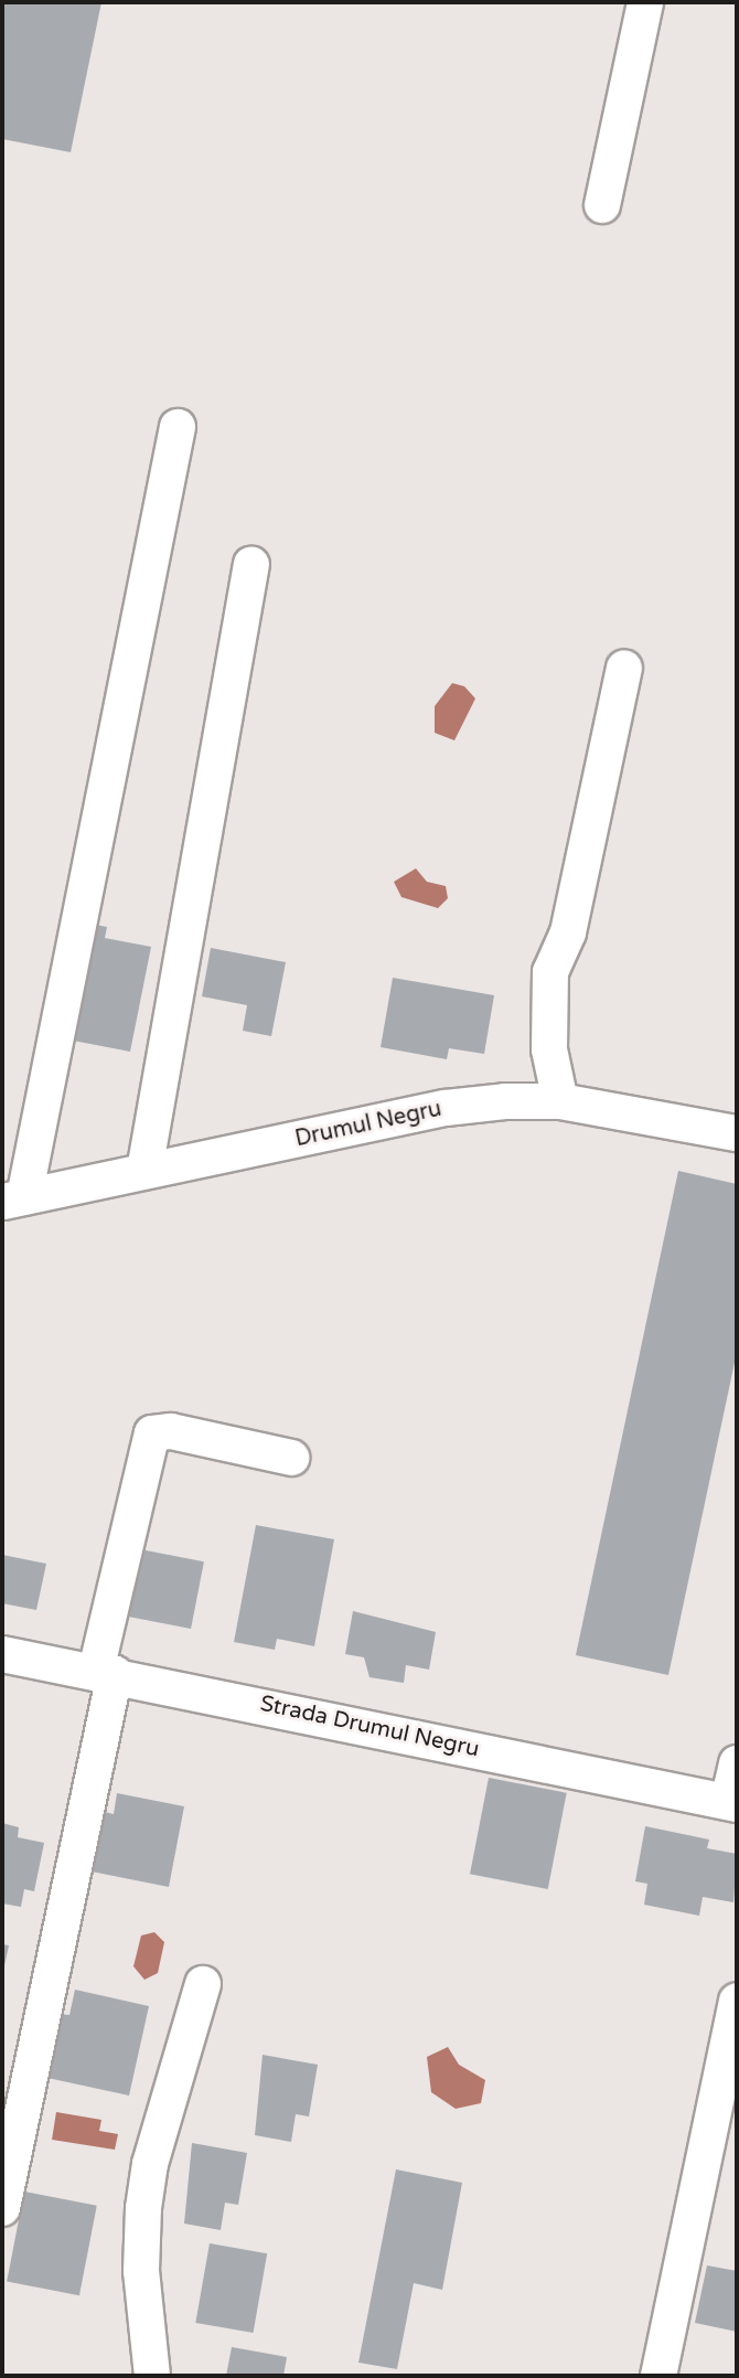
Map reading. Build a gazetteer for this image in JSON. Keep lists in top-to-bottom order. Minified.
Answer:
{"streets":{"street":["Drumul Negru","Strada Drumul Negru"]}}
